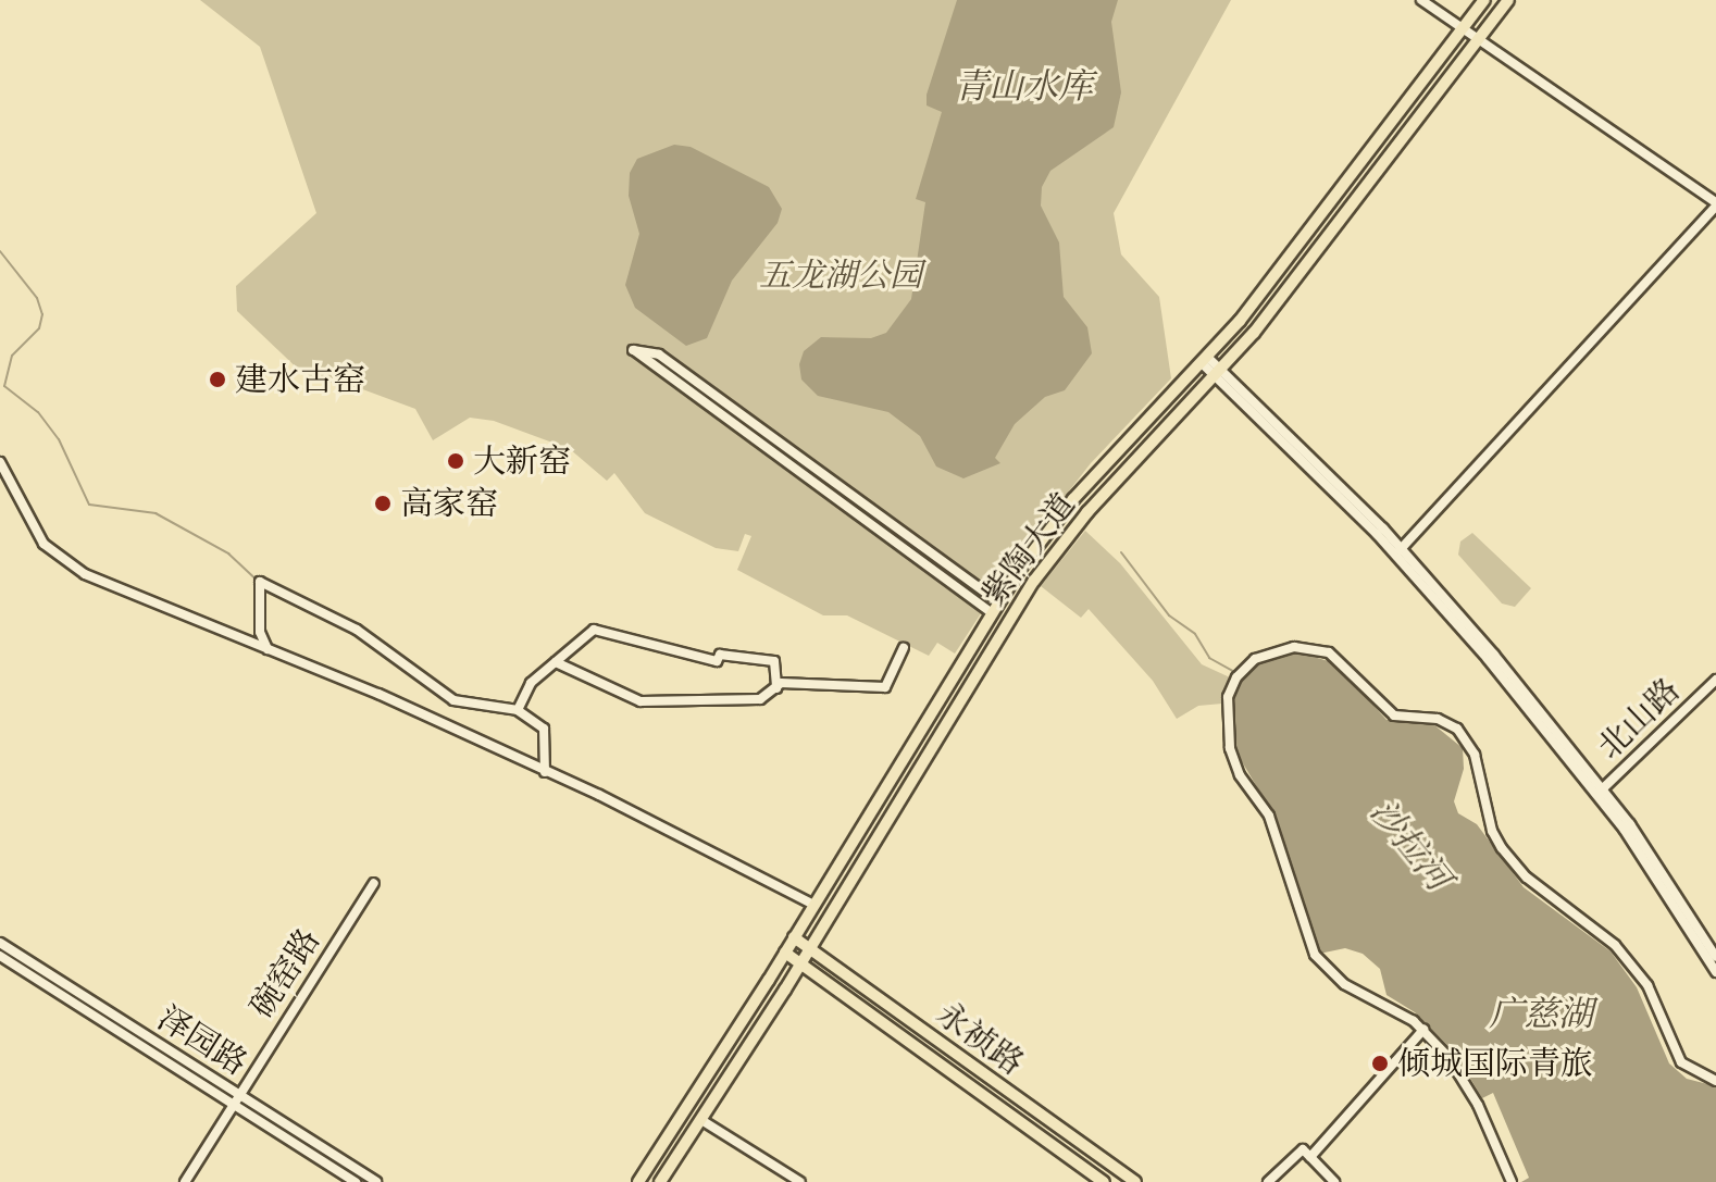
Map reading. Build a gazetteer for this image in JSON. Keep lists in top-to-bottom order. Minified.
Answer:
{"streets":{"main road":["紫陶大道","永祯路"],"street":["北山路","碗窑路","泽园路"]},"crossings":[["紫陶大道","永祯路"],["碗窑路","泽园路"]],"water":["青山水库","沙拉河","广慈湖"],"parks":["五龙湖公园"],"places":["建水古窑","大新窑","高家窑","倾城国际青旅"]}
